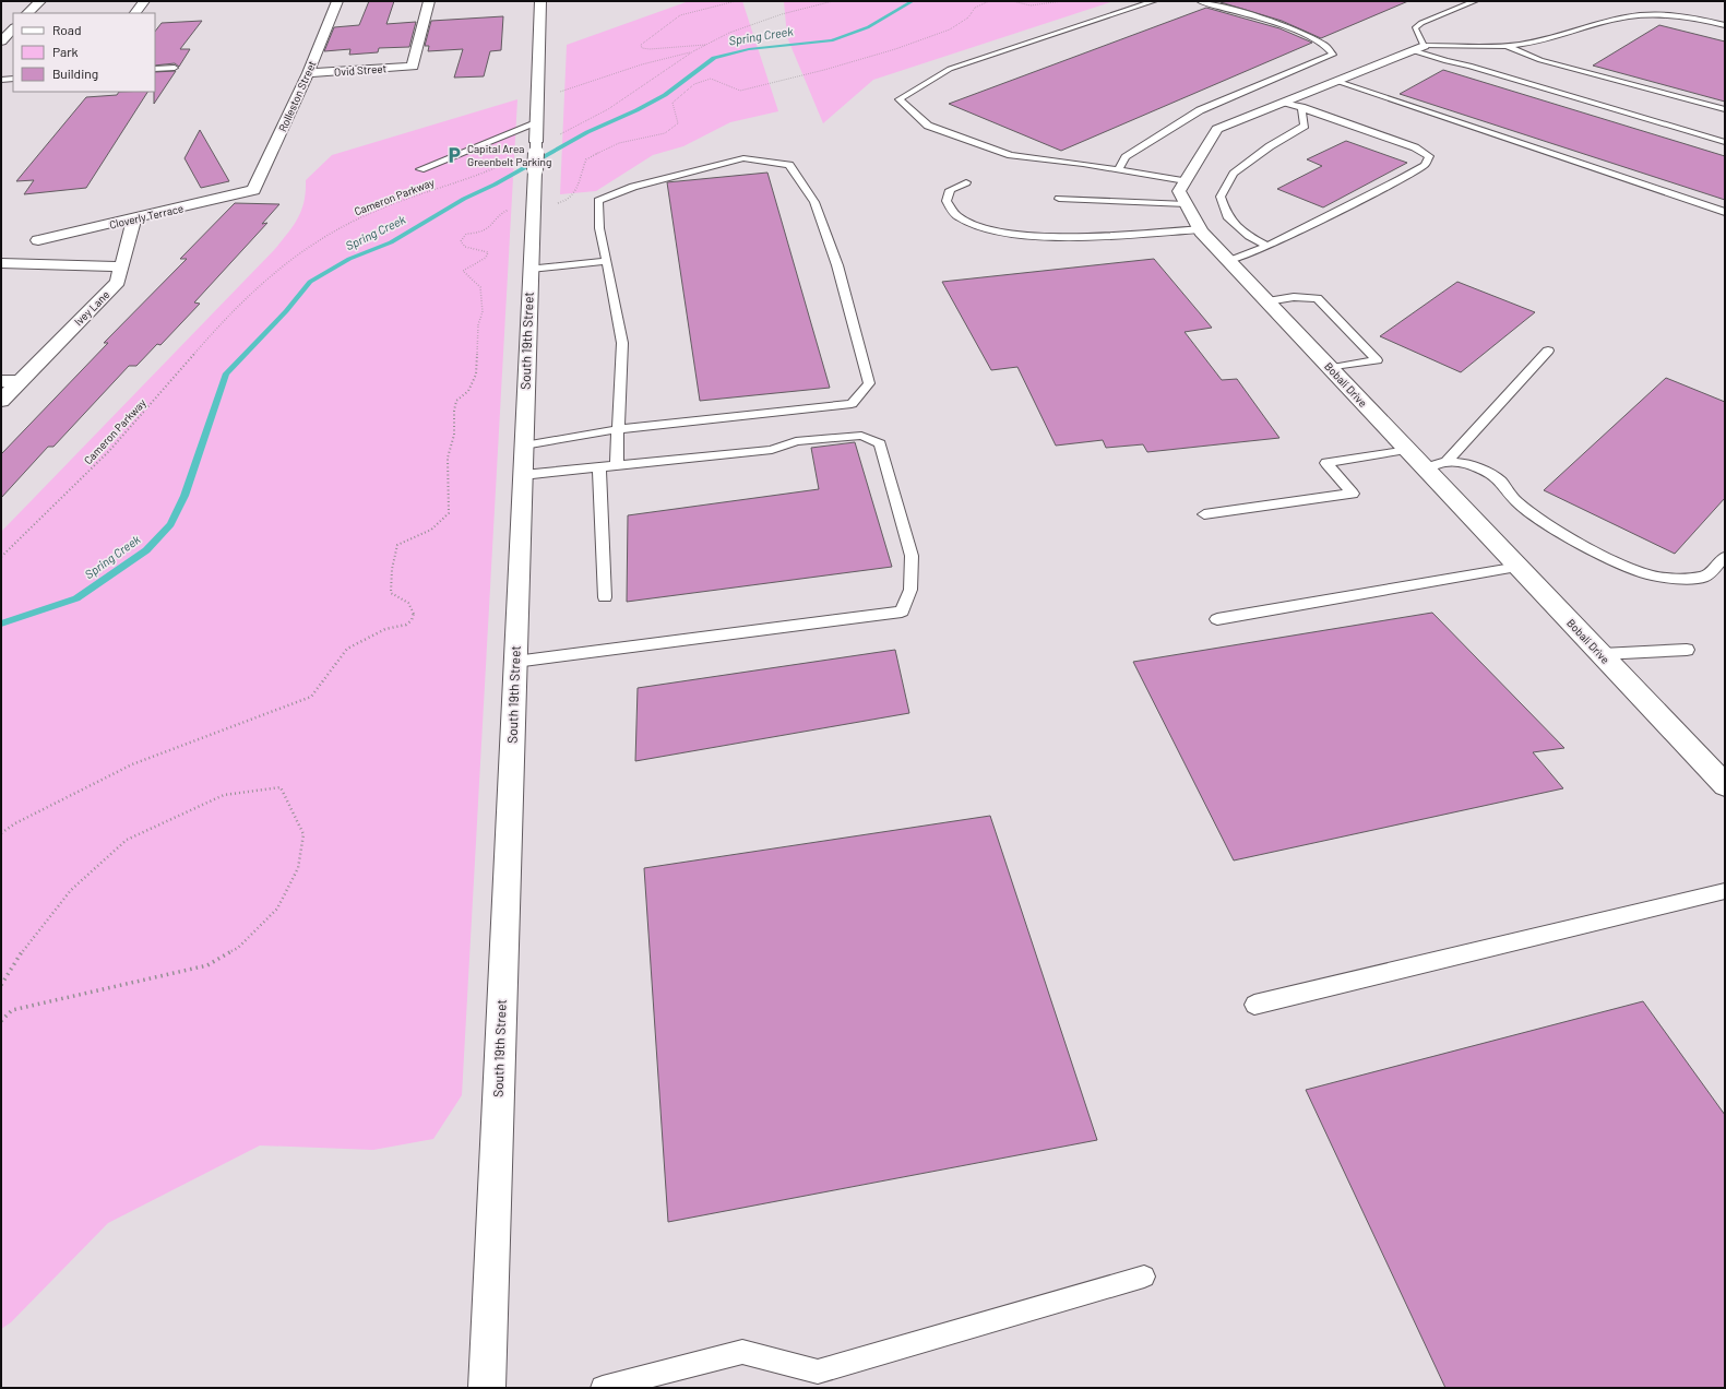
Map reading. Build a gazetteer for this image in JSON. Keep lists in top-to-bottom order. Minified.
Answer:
{"streets":{"street":["Ovid Street","Rolleston Street","Cloverly Terrace","Ivey Lane","South 19th Street","Bobali Drive"],"path":["Cameron Parkway"]},"crossings":[["Ovid Street","Rolleston Street"],["Rolleston Street","Cloverly Terrace"],["Cloverly Terrace","Ivey Lane"]],"water":["Spring Creek"],"places":{"parking":["Capital Area Greenbelt Parking"]},"legend":["Road","Park","Building"]}
